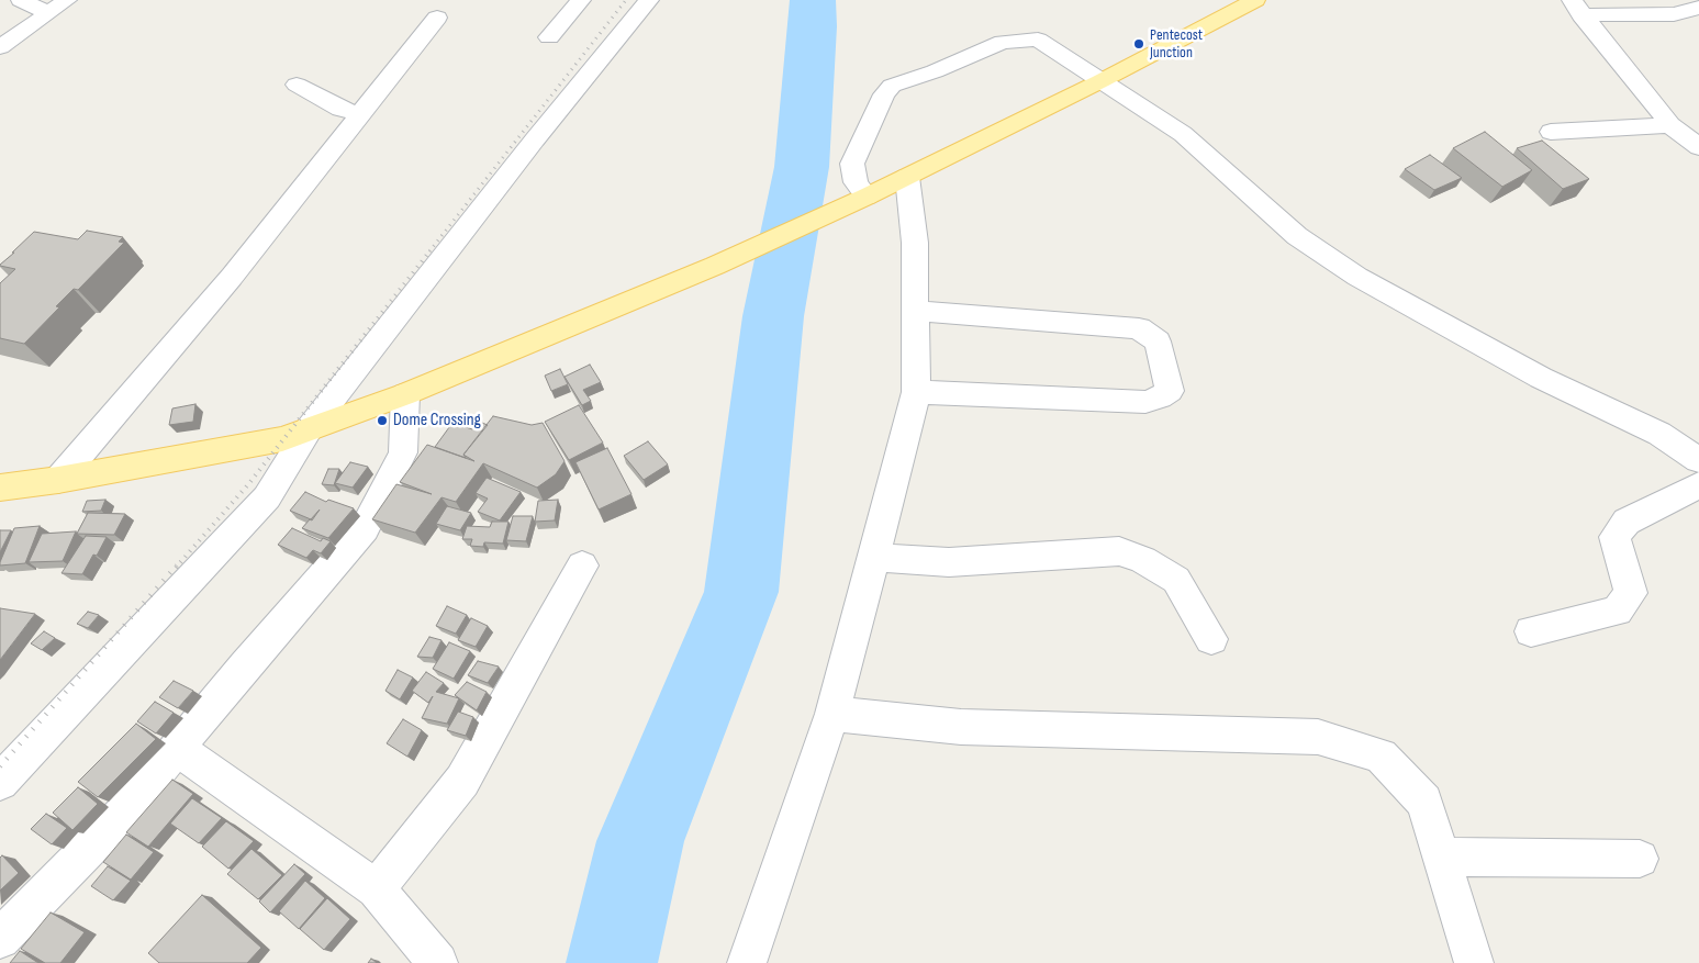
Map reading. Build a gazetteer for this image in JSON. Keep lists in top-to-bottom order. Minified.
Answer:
{"places":["Pentecost Junction","Dome Crossing"]}
